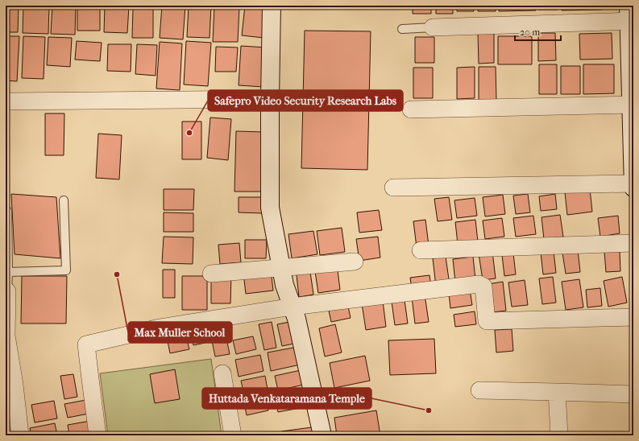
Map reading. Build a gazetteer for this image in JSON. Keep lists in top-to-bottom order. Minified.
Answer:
{"places":["Safepro Video Security Research Labs","Max Muller School","Huttada Venkataramana Temple"],"scale_bar":"20 m"}
